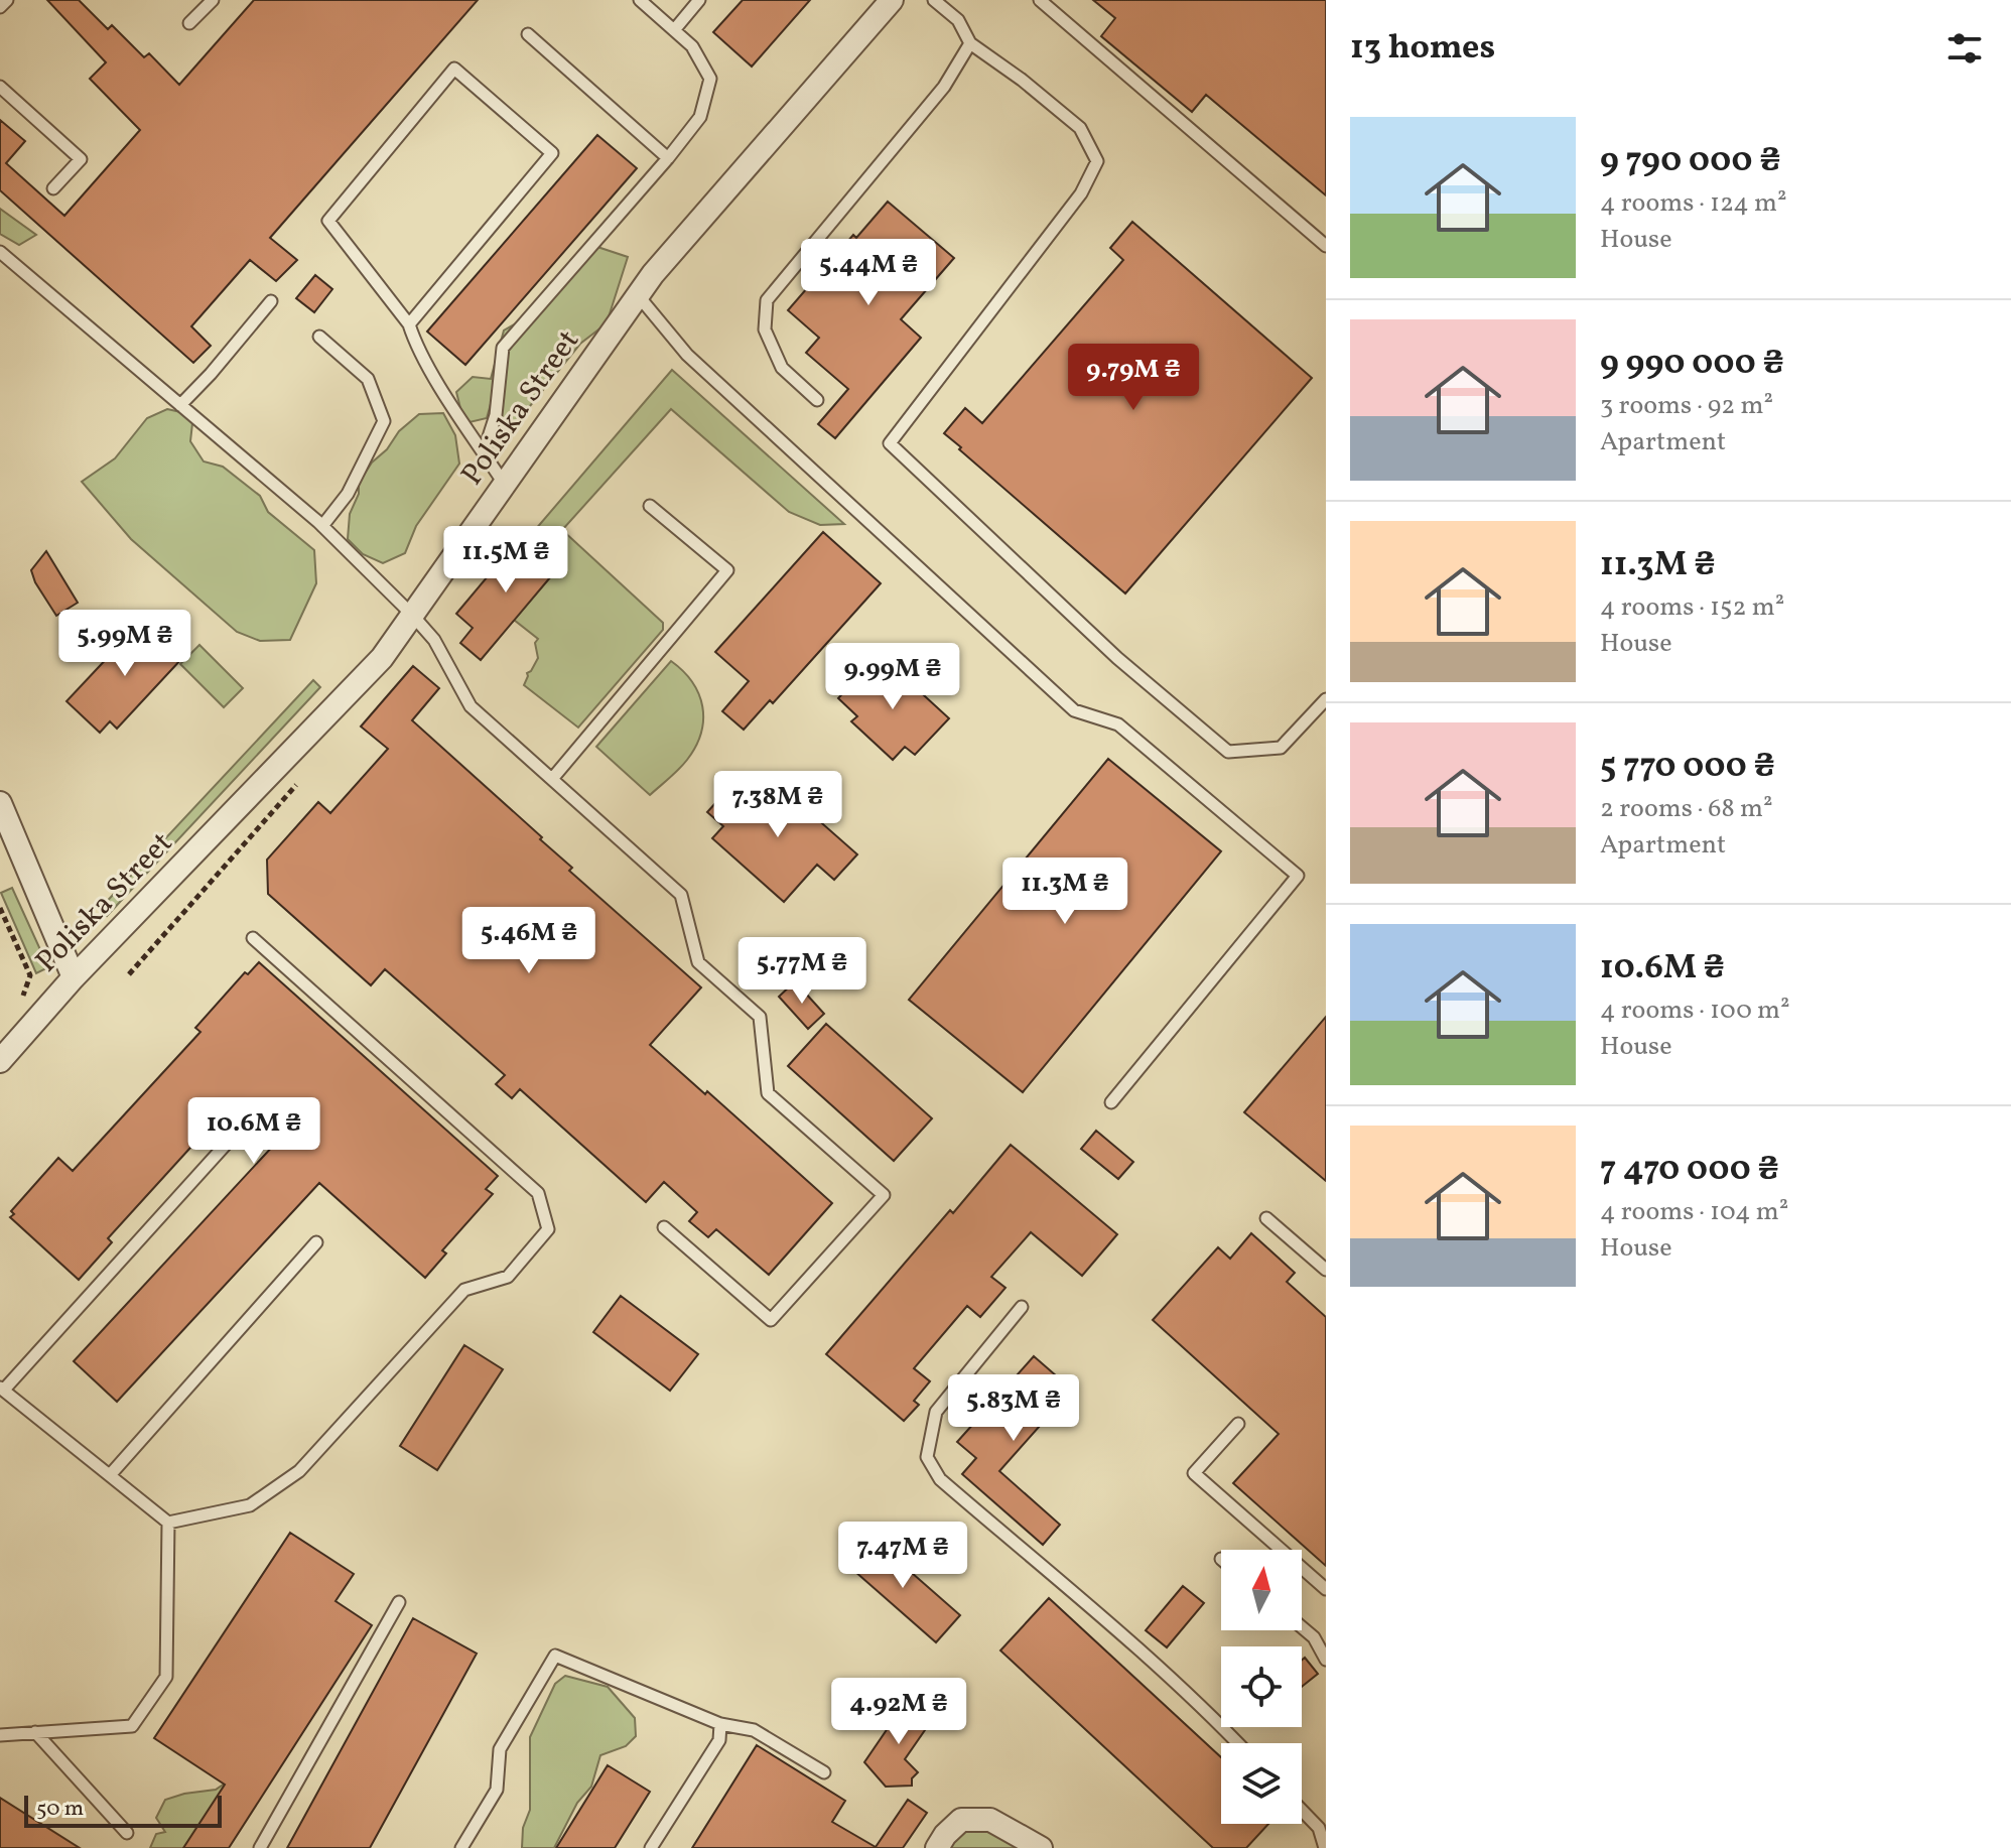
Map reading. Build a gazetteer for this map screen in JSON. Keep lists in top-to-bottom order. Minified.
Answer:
{"streets":{"street":["Poliska Street"]},"scale_bar":"50 m","north":"top","page":{"heading":"13 homes","list":[{"name":"9 790 000 ₴","note":"4 rooms · 124 m² · House"},{"name":"9 990 000 ₴","note":"3 rooms · 92 m² · Apartment"},{"name":"11.3M ₴","note":"4 rooms · 152 m² · House"},{"name":"5 770 000 ₴","note":"2 rooms · 68 m² · Apartment"},{"name":"10.6M ₴","note":"4 rooms · 100 m² · House"},{"name":"7 470 000 ₴","note":"4 rooms · 104 m² · House"}],"price":["5.44M ₴","9.79M ₴","11.5M ₴","5.99M ₴","9.99M ₴","7.38M ₴","11.3M ₴","5.46M ₴","5.77M ₴","10.6M ₴","5.83M ₴","7.47M ₴","4.92M ₴"],"scale":"50 m"}}
